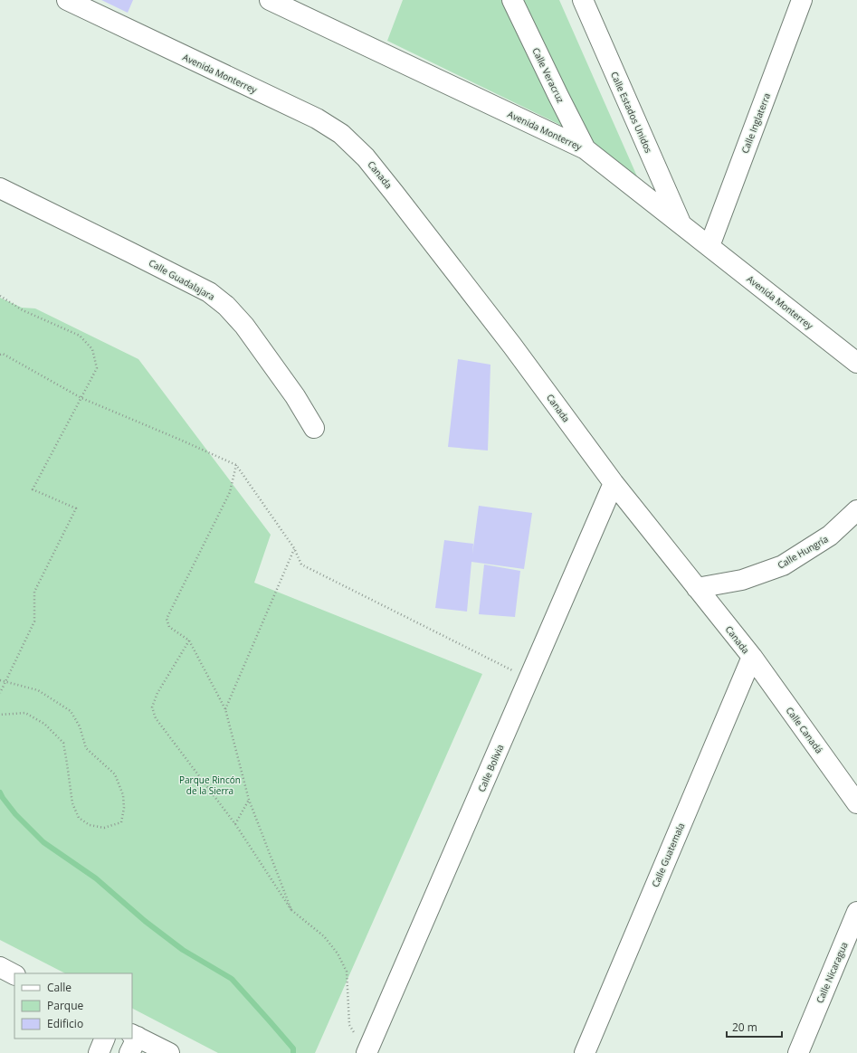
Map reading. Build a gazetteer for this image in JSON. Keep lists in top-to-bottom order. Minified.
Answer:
{"streets":{"street":["Avenida Monterrey","Calle Veracruz","Calle Estados Unidos","Calle Inglaterra","Canada","Calle Guadalajara","Calle Hungría","Calle Canadá","Calle Bolivia","Calle Guatemala","Calle Nicaragua"]},"crossings":[["Avenida Monterrey","Calle Veracruz"],["Avenida Monterrey","Calle Estados Unidos"],["Avenida Monterrey","Calle Inglaterra"],["Avenida Monterrey","Canada"],["Canada","Calle Hungría"],["Canada","Calle Canadá"],["Canada","Calle Bolivia"],["Canada","Calle Guatemala"],["Calle Canadá","Calle Guatemala"]],"parks":["Parque Rincón de la Sierra"],"legend":["Calle","Parque","Edificio"],"scale_bar":"20 m"}
